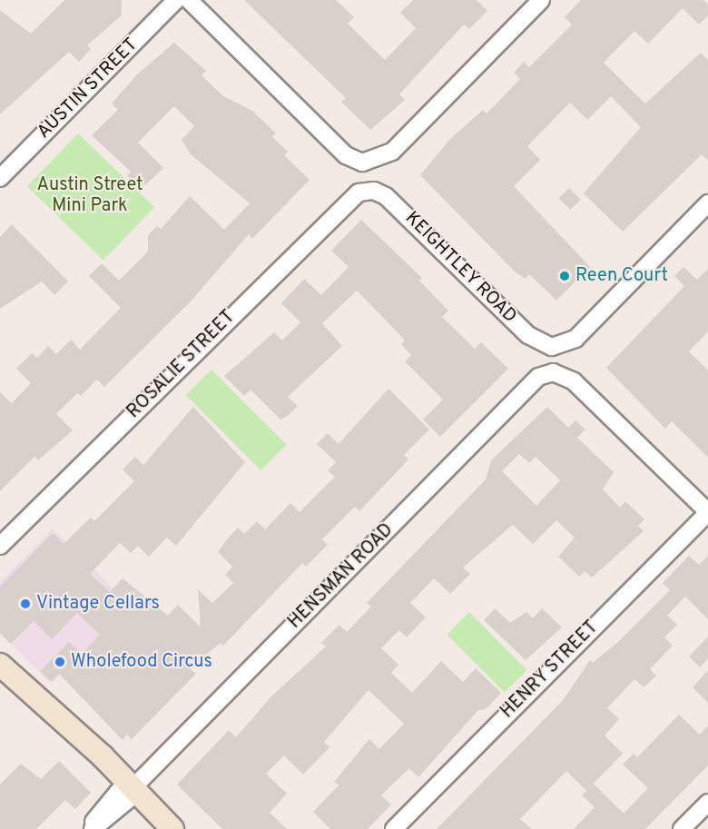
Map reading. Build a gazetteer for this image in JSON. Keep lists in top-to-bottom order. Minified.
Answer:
{"streets":{"street":["AUSTIN STREET","KEIGHTLEY ROAD","ROSALIE STREET","HENSMAN ROAD","HENRY STREET"]},"crossings":[["KEIGHTLEY ROAD","ROSALIE STREET"],["HENSMAN ROAD","HENRY STREET"]],"parks":["Austin Street Mini Park"],"places":["Reen Court","Vintage Cellars","Wholefood Circus"]}
